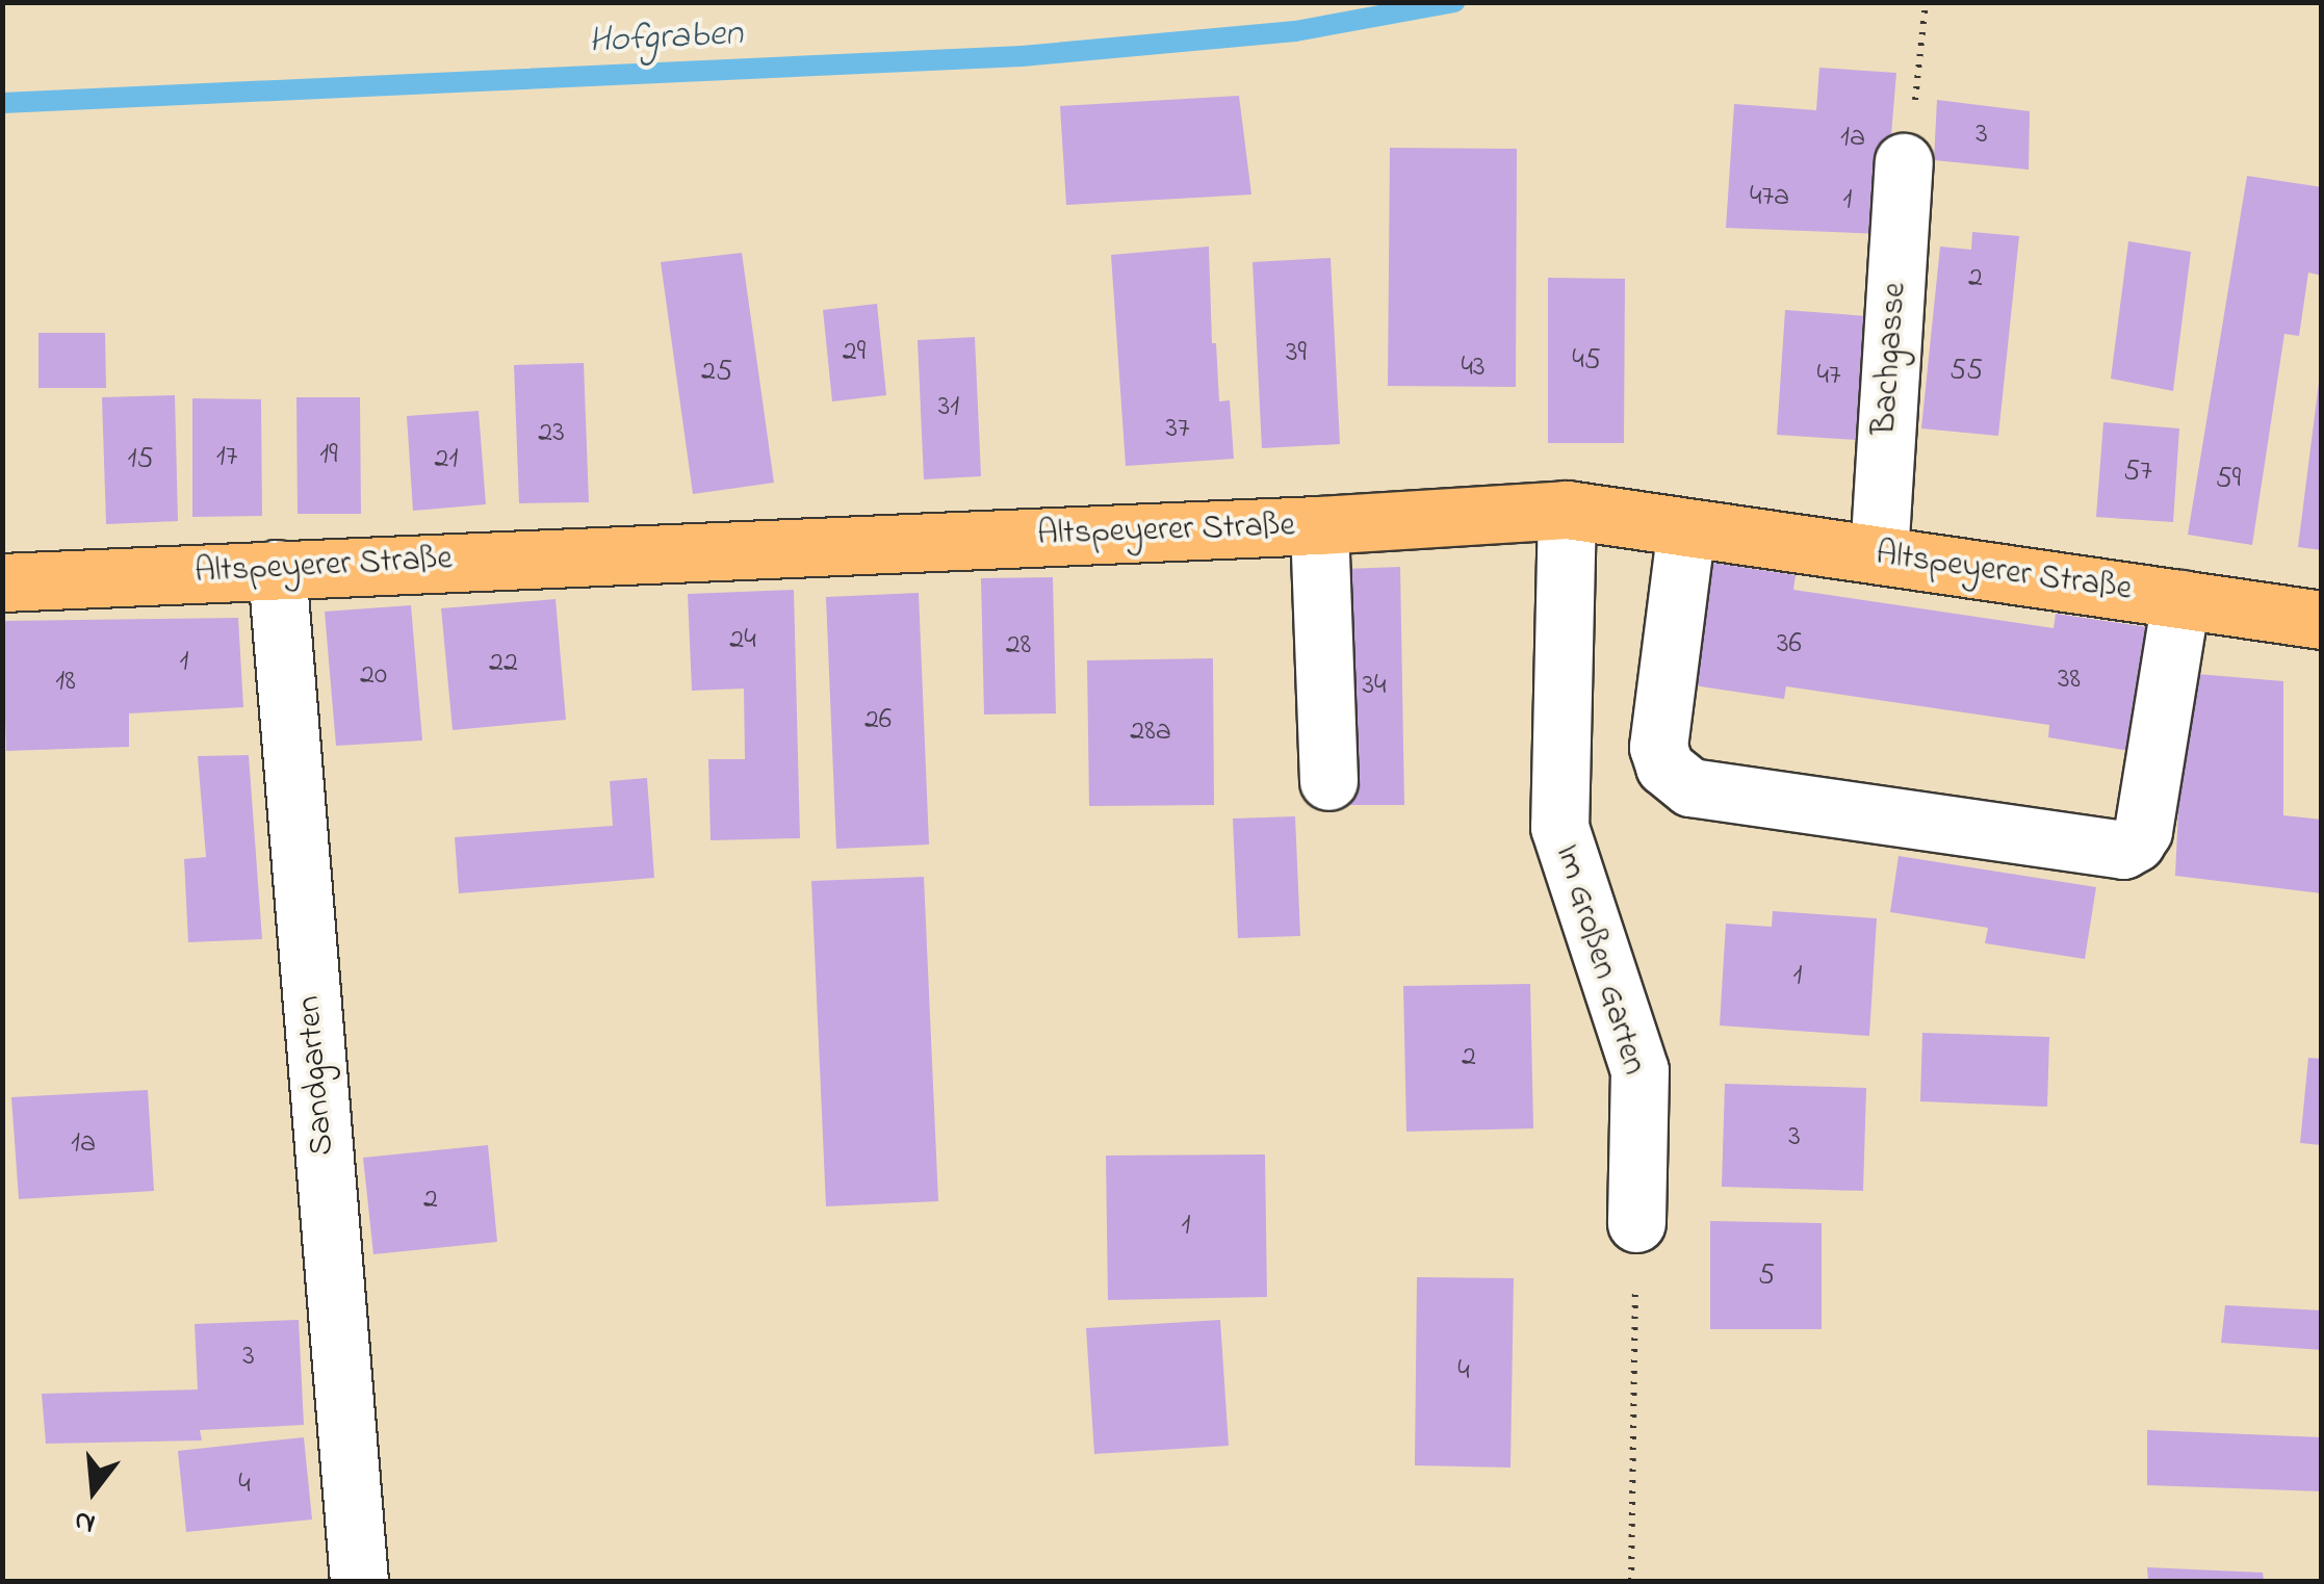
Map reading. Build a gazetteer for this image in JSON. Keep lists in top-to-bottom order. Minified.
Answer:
{"streets":{"main road":["Altspeyerer Straße"],"street":["Bachgasse","Im Großen Garten","Sandgarten"]},"crossings":[["Bachgasse","Altspeyerer Straße"],["Altspeyerer Straße","Im Großen Garten"],["Altspeyerer Straße","Sandgarten"]],"water":["Hofgraben"],"house_numbers":["3","1a","47a","1","2","29","39","45","43","55","25","47","31","37","23","19","17","15","21","57","59","24","36","28","1","22","20","38","18","34","26","28a","1","2","3","1a","2","1","5","3","4","4"],"north":"bottom"}
